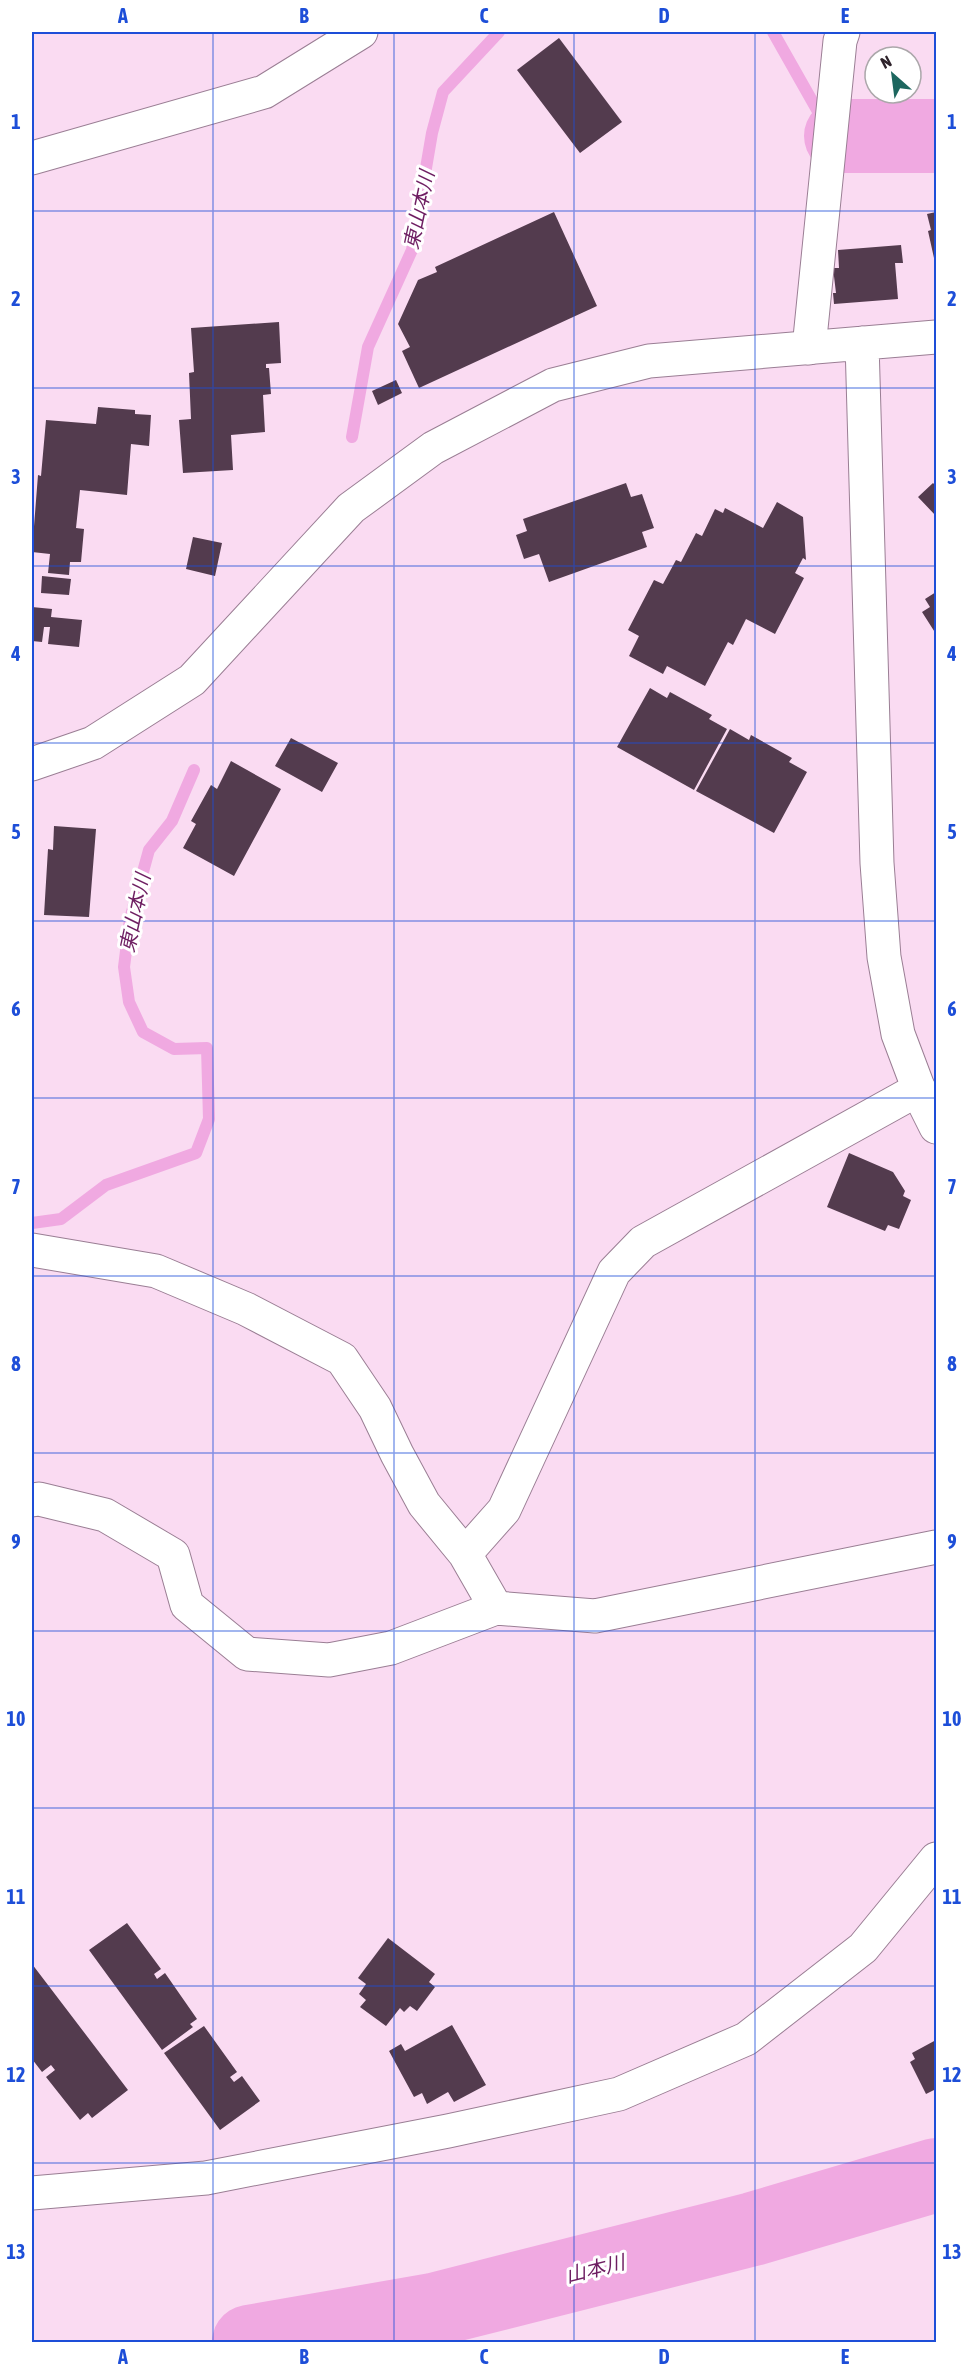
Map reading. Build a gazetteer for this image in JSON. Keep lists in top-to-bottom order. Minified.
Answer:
{"water":["東山本川","山本川"],"north":"top left","grid":{"columns":["A","B","C","D","E"],"rows":["1","2","3","4","5","6","7","8","9","10","11","12","13"]}}
